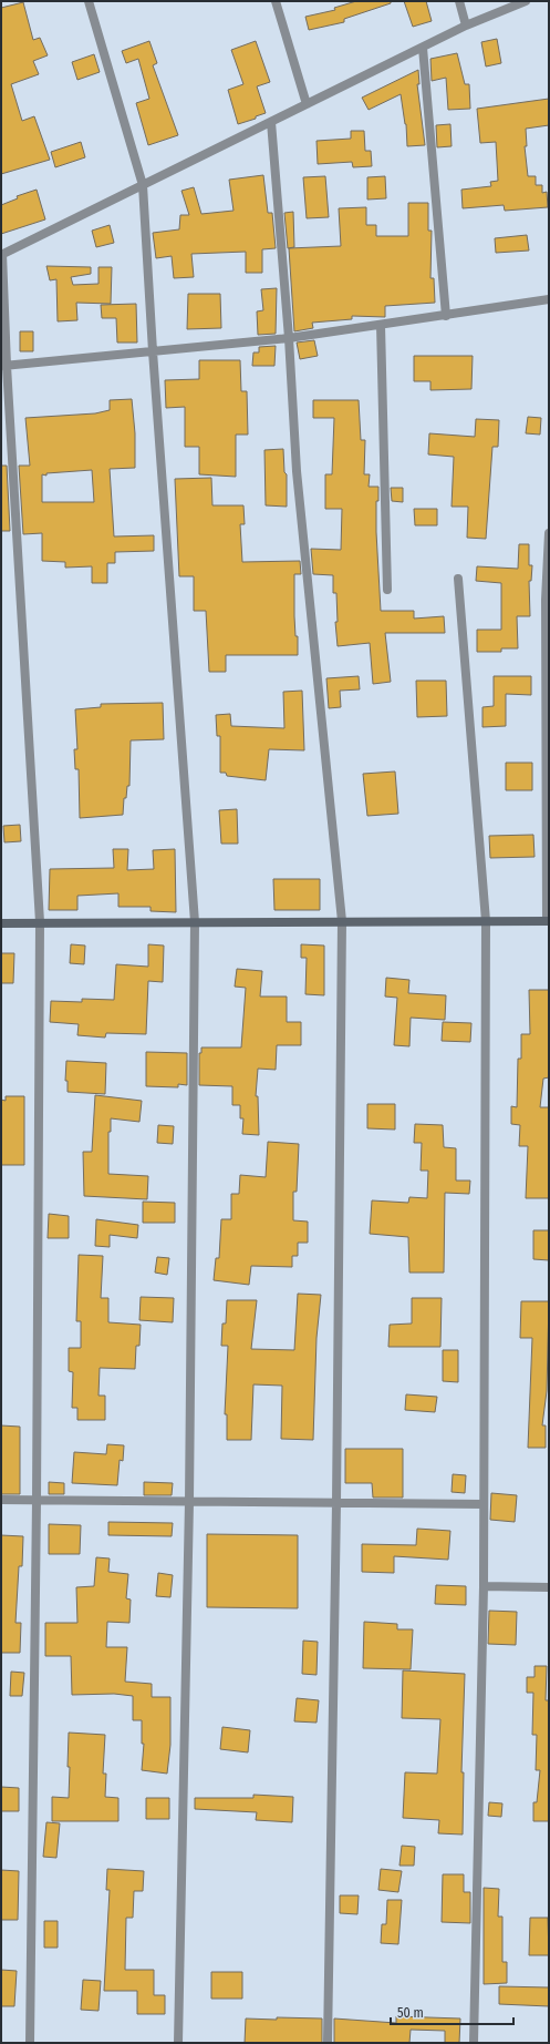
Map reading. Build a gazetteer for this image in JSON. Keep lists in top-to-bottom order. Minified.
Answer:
{"scale_bar":"50 m"}
